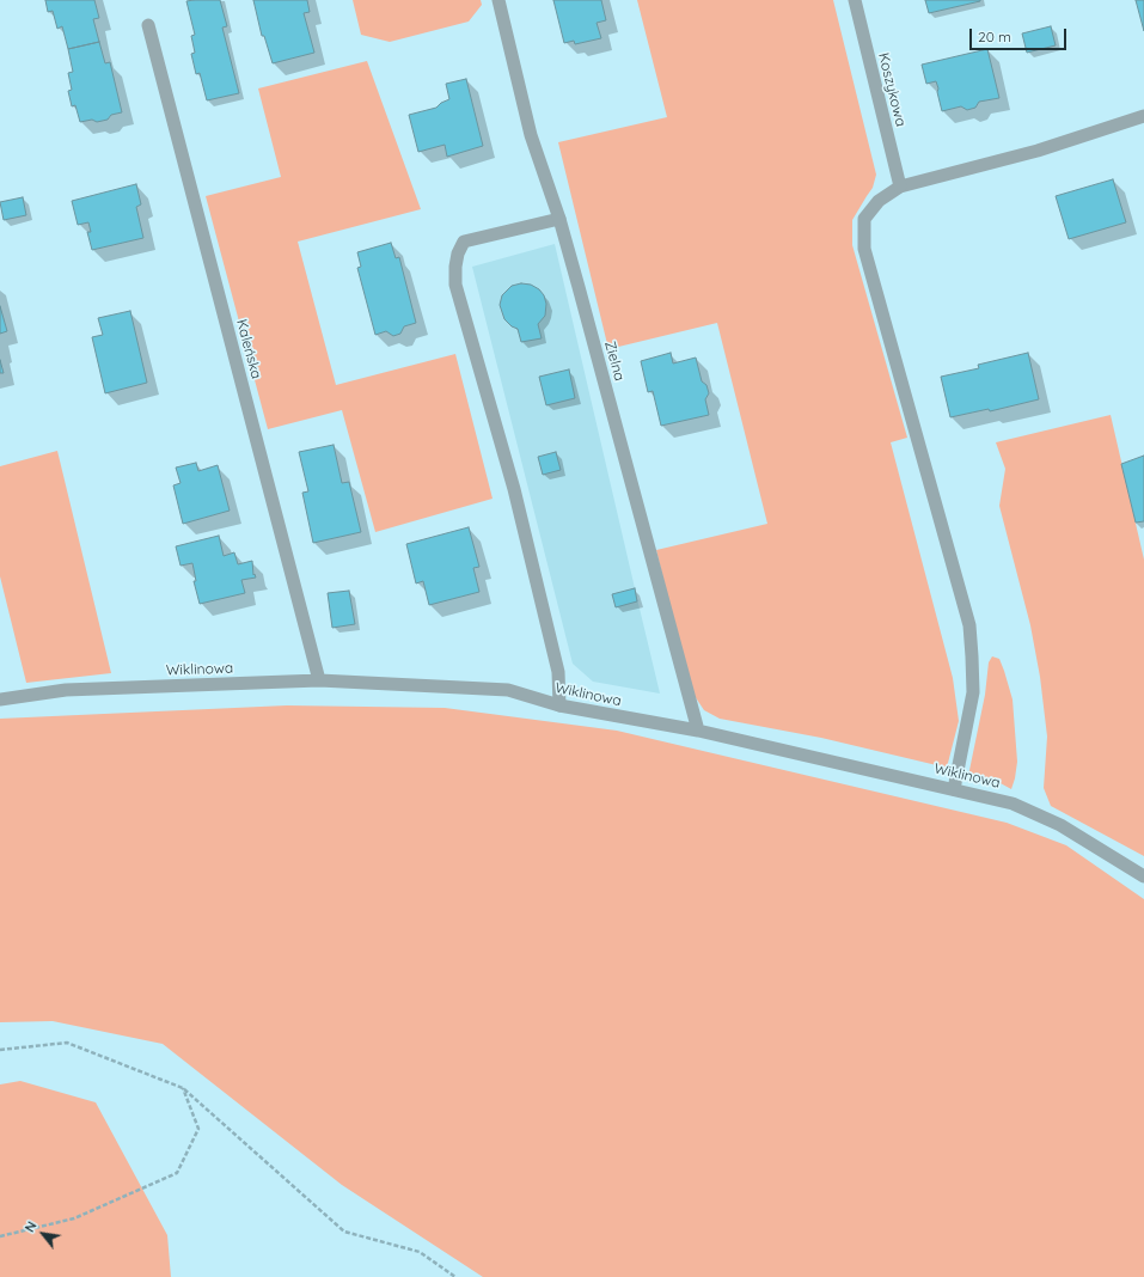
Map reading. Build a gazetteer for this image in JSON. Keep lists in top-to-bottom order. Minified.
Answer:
{"streets":{"street":["Koszykowa","Kaleńska","Zielna","Wiklinowa"]},"crossings":[["Kaleńska","Wiklinowa"],["Zielna","Wiklinowa"]],"scale_bar":"20 m","north":"top left"}
